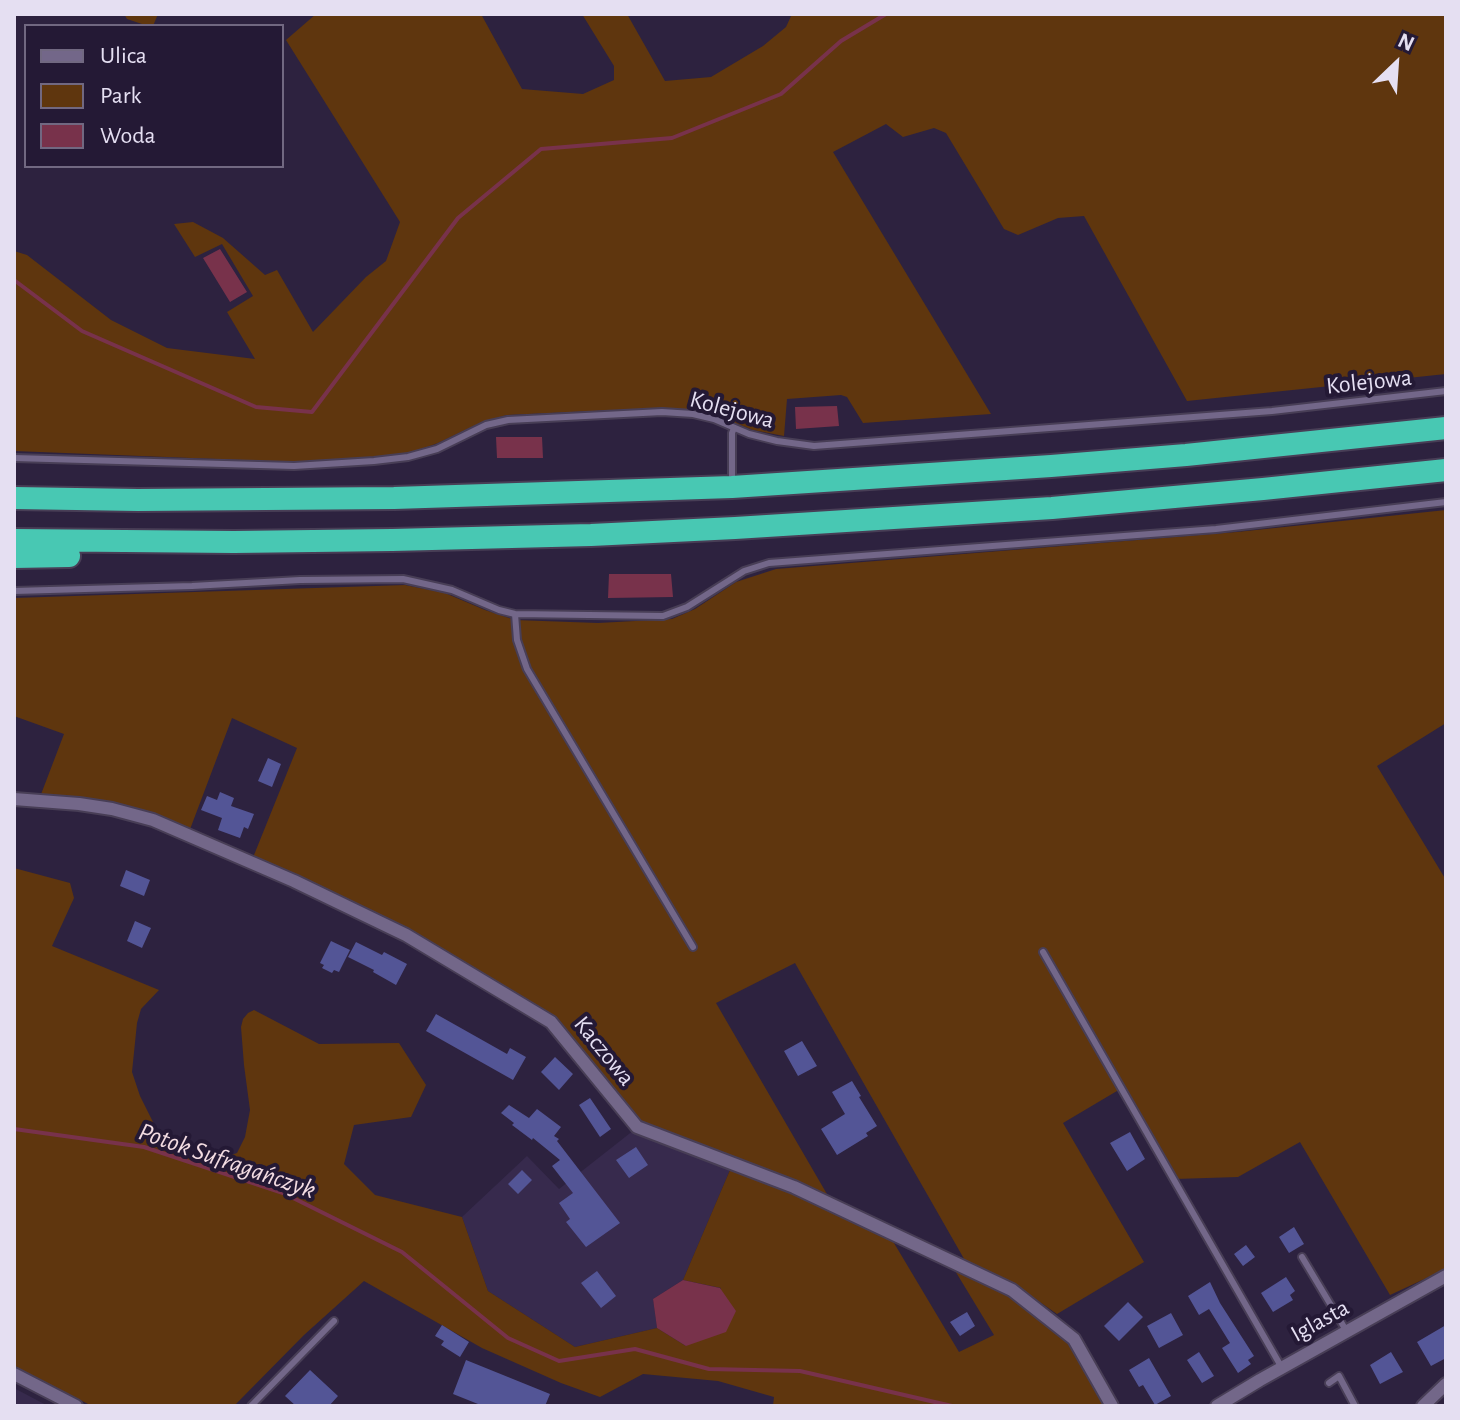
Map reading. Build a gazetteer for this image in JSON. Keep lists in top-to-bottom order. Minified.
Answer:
{"streets":{"street":["Kaczowa","Iglasta"],"lane":["Kolejowa"]},"water":["Potok Sufragańczyk"],"legend":["Ulica","Park","Woda"],"north":"top right"}
